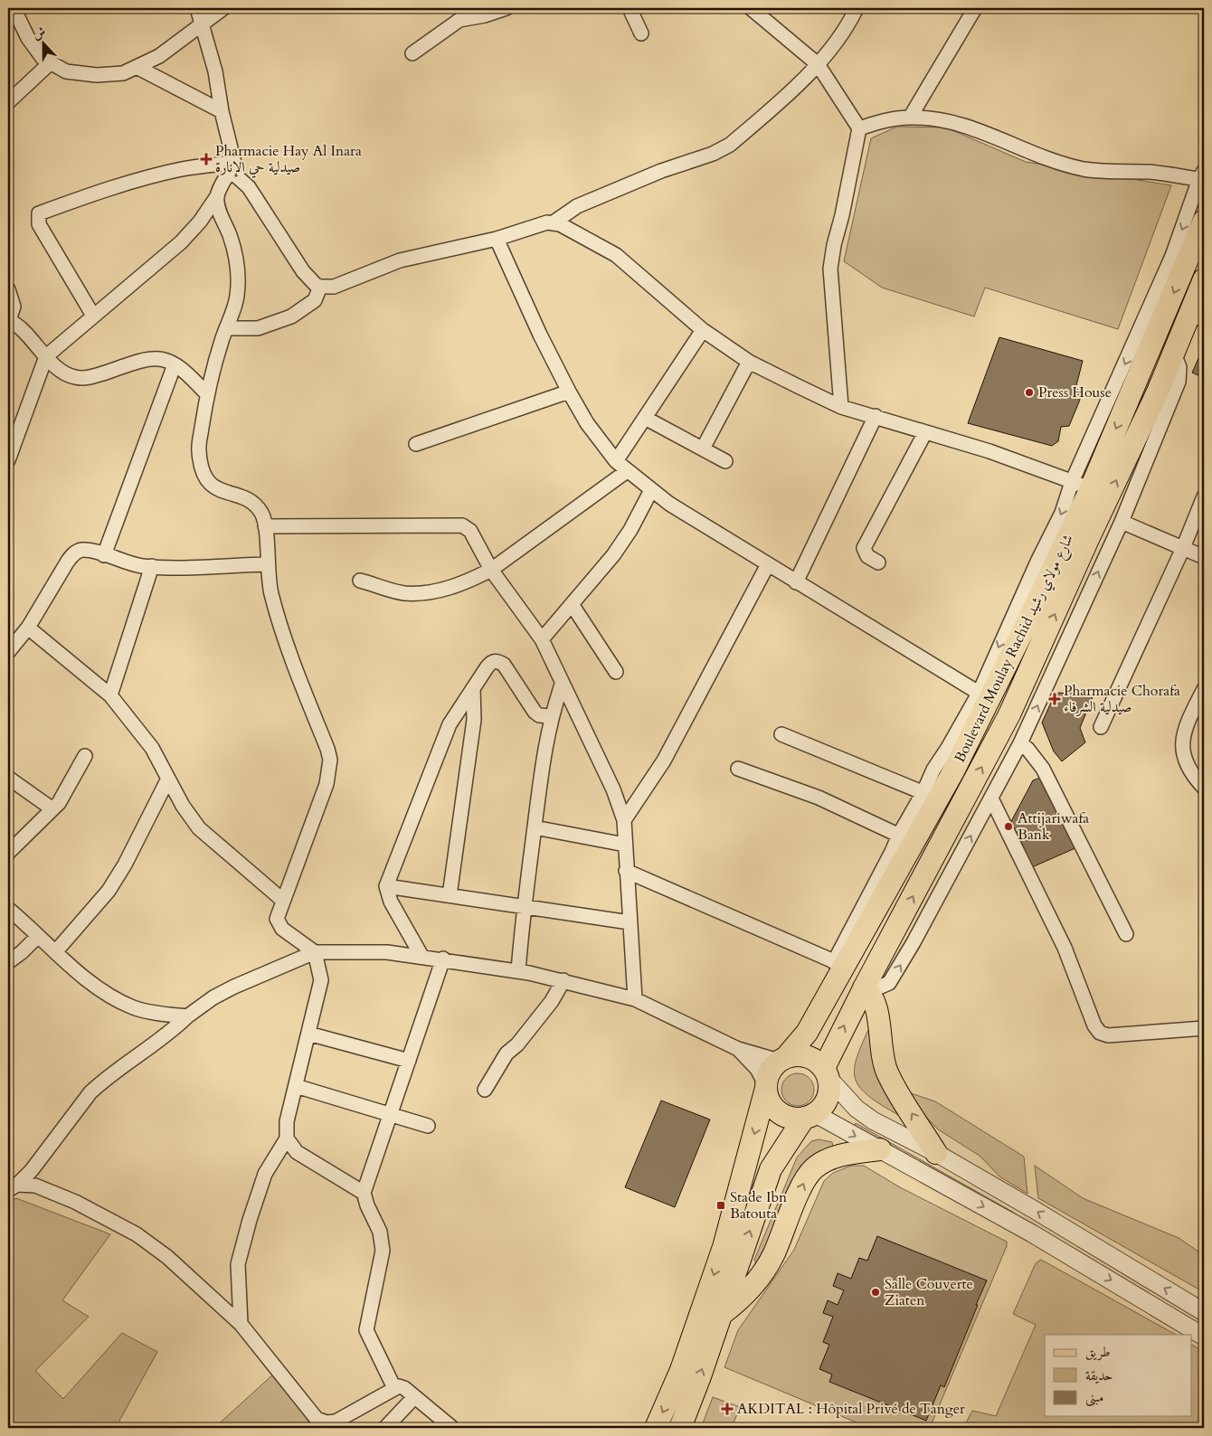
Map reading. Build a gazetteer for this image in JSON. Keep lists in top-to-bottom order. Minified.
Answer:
{"streets":{"main road":["Boulevard Moulay Rachid شارع مولاي رشيد"]},"places":{"health":["Pharmacie Hay Al Inara صيدلية حي الإنارة","Pharmacie Chorafa صيدلية الشرفاء","AKDITAL : Hôpital Privé de Tanger"],"other":["Press House","Attijariwafa Bank","Salle Couverte Ziaten"],"transit":["Stade Ibn Batouta"]},"legend":["طريق","حديقة","مبنى"],"north":"top"}
